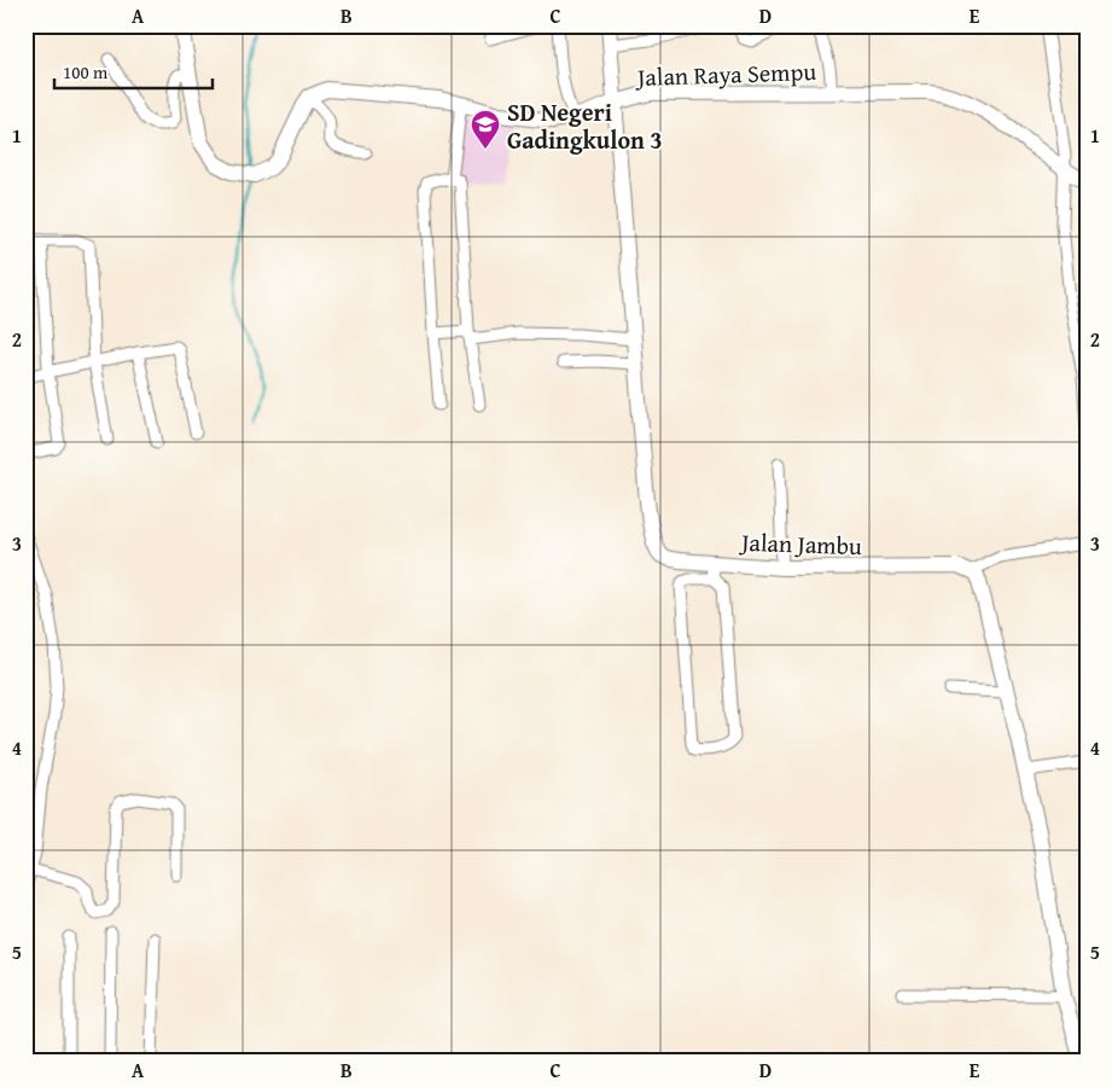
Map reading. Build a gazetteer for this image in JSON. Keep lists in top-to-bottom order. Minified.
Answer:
{"streets":{"street":["Jalan Raya Sempu","Jalan Jambu"]},"crossings":[["Jalan Raya Sempu","Jalan Jambu"]],"places":{"school or university":["SD Negeri Gadingkulon 3"]},"scale_bar":"100 m","grid":{"columns":["A","B","C","D","E"],"rows":["1","2","3","4","5"]}}
